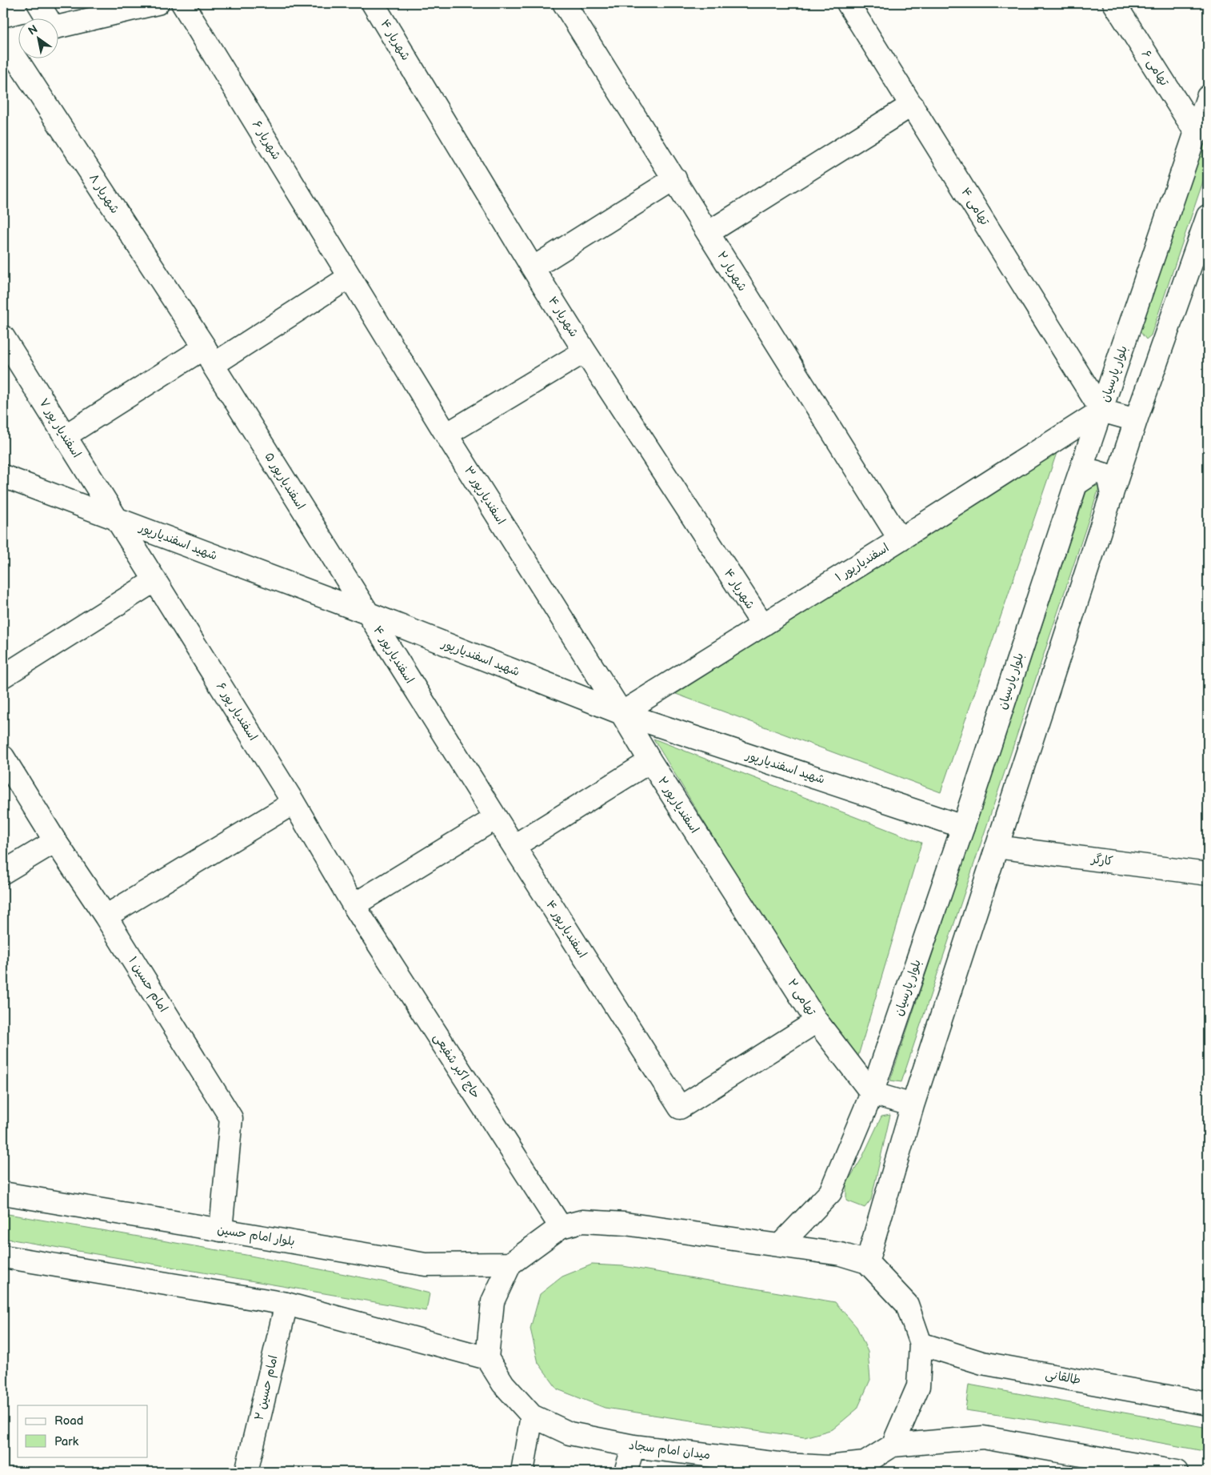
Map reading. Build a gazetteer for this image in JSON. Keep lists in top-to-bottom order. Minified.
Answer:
{"streets":{"street":["شهریار ۴","تهامی ۶","شهریار ۶","شهریار ۸","تهامی ۴","شهریار ۲","بلوار پارسیان","اسفندیار پور ۷","اسفندیارپور ۵","اسفندیارپور ۳","شهید اسفندیارپور","اسفندیارپور ۱","اسفندیارپور ۴","اسفندیار پور ۶","اسفندیارپور ۲","کارگر","امام حسین ۱","تهامی ۲","حاج اکبر شفیعی","بلوار امام حسین","طالقانی","امام حسین ۲","میدان امام سجاد"]},"crossings":[["شهریار ۴","اسفندیارپور ۱"],["تهامی ۶","بلوار پارسیان"],["شهریار ۶","اسفندیارپور ۳"],["شهریار ۸","اسفندیارپور ۵"],["تهامی ۴","بلوار پارسیان"],["تهامی ۴","اسفندیارپور ۱"],["شهریار ۲","اسفندیارپور ۱"],["بلوار پارسیان","شهید اسفندیارپور"],["بلوار پارسیان","اسفندیارپور ۱"],["بلوار پارسیان","تهامی ۲"],["اسفندیار پور ۷","شهید اسفندیارپور"],["اسفندیار پور ۷","اسفندیار پور ۶"],["اسفندیارپور ۵","شهید اسفندیارپور"],["اسفندیارپور ۵","اسفندیارپور ۴"],["اسفندیارپور ۳","شهید اسفندیارپور"],["اسفندیارپور ۳","اسفندیارپور ۱"],["اسفندیارپور ۳","اسفندیارپور ۲"],["شهید اسفندیارپور","اسفندیارپور ۱"],["شهید اسفندیارپور","اسفندیارپور ۴"],["شهید اسفندیارپور","اسفندیار پور ۶"],["شهید اسفندیارپور","اسفندیارپور ۲"],["اسفندیارپور ۱","اسفندیارپور ۲"],["اسفندیارپور ۴","تهامی ۲"],["اسفندیار پور ۶","حاج اکبر شفیعی"],["اسفندیارپور ۲","تهامی ۲"],["امام حسین ۱","بلوار امام حسین"]],"legend":["Road","Park"],"north":"top left"}
